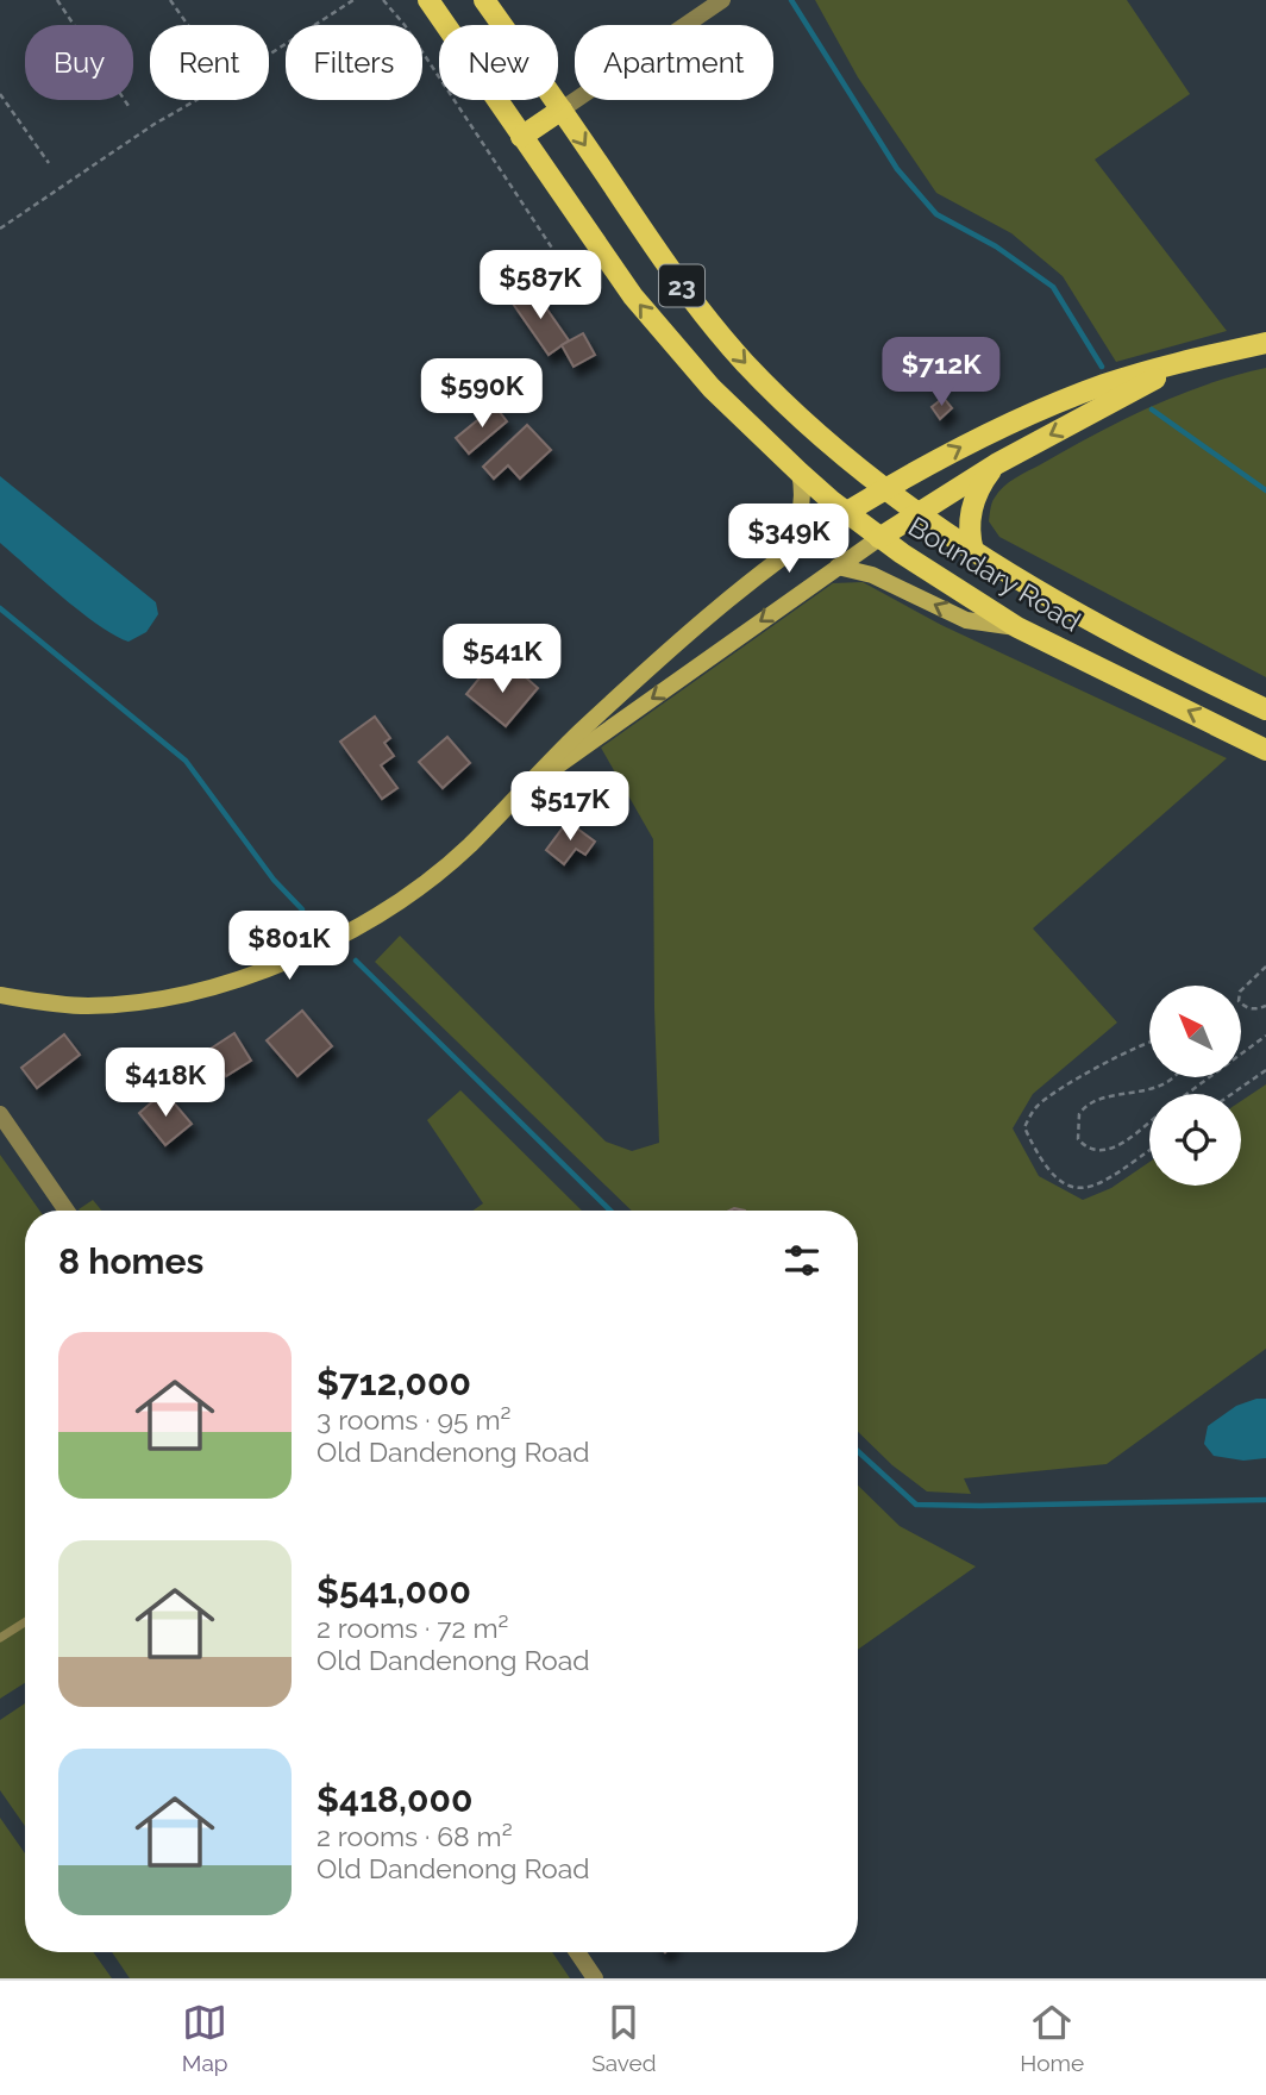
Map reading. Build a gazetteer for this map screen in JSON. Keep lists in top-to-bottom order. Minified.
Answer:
{"streets":{"main road":["23","Boundary Road"]},"north":"top left","page":{"chip":["Buy","Rent","Filters","New","Apartment"],"price":["$587K","$712K","$590K","$349K","$541K","$517K","$801K","$418K"],"heading":"8 homes","list":[{"name":"$712,000","note":"3 rooms · 95 m² · Old Dandenong Road"},{"name":"$541,000","note":"2 rooms · 72 m² · Old Dandenong Road"},{"name":"$418,000","note":"2 rooms · 68 m² · Old Dandenong Road"}],"tabs":["Map","Saved","Home"]}}
